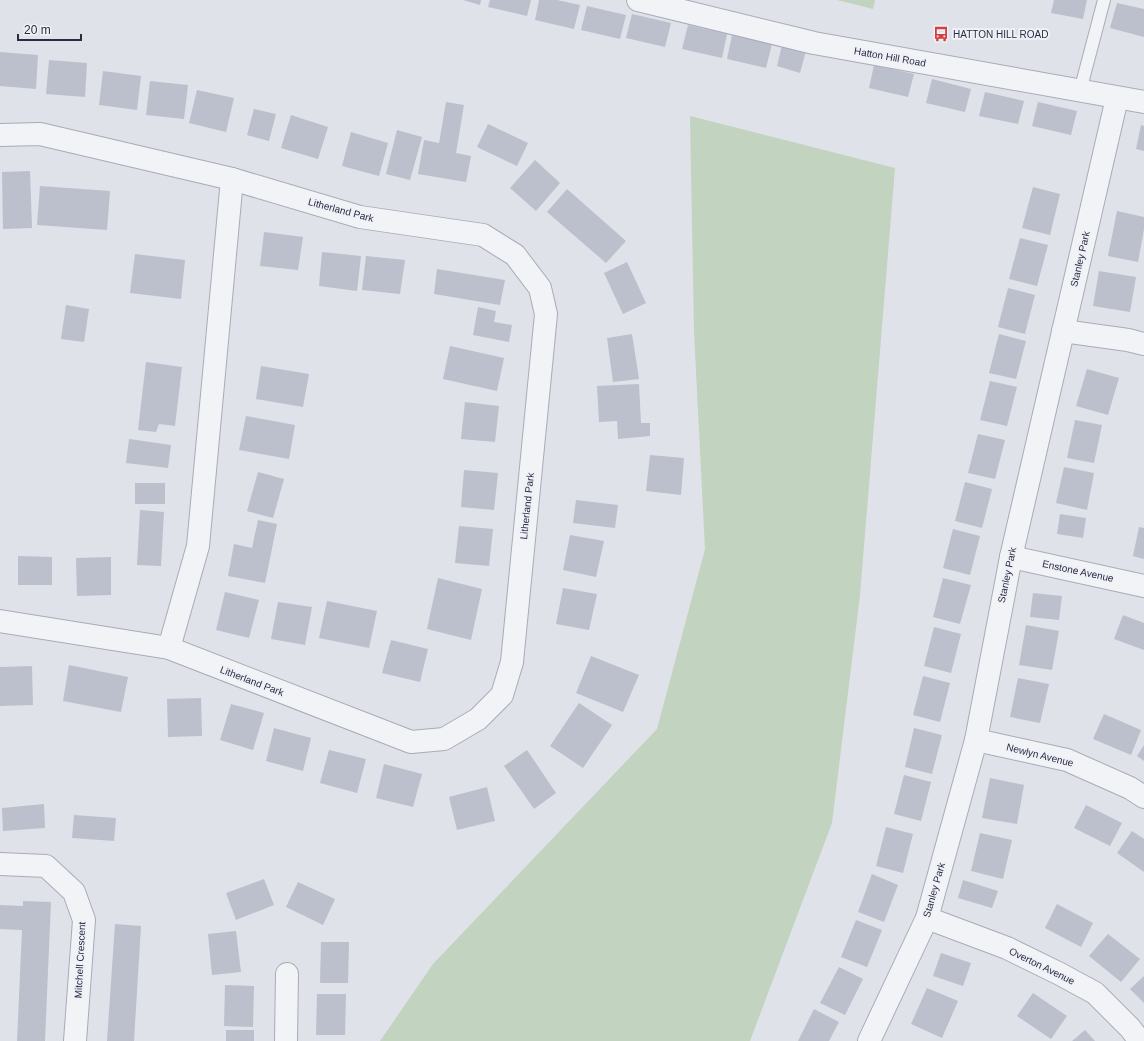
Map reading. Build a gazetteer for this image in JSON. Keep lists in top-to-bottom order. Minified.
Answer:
{"streets":{"street":["Hatton Hill Road","Litherland Park","Stanley Park","Enstone Avenue","Newlyn Avenue","Mitchell Crescent","Overton Avenue"]},"crossings":[["Hatton Hill Road","Stanley Park"],["Stanley Park","Enstone Avenue"],["Stanley Park","Newlyn Avenue"],["Stanley Park","Overton Avenue"]],"places":{"bus stop":["HATTON HILL ROAD"]},"scale_bar":"20 m"}
